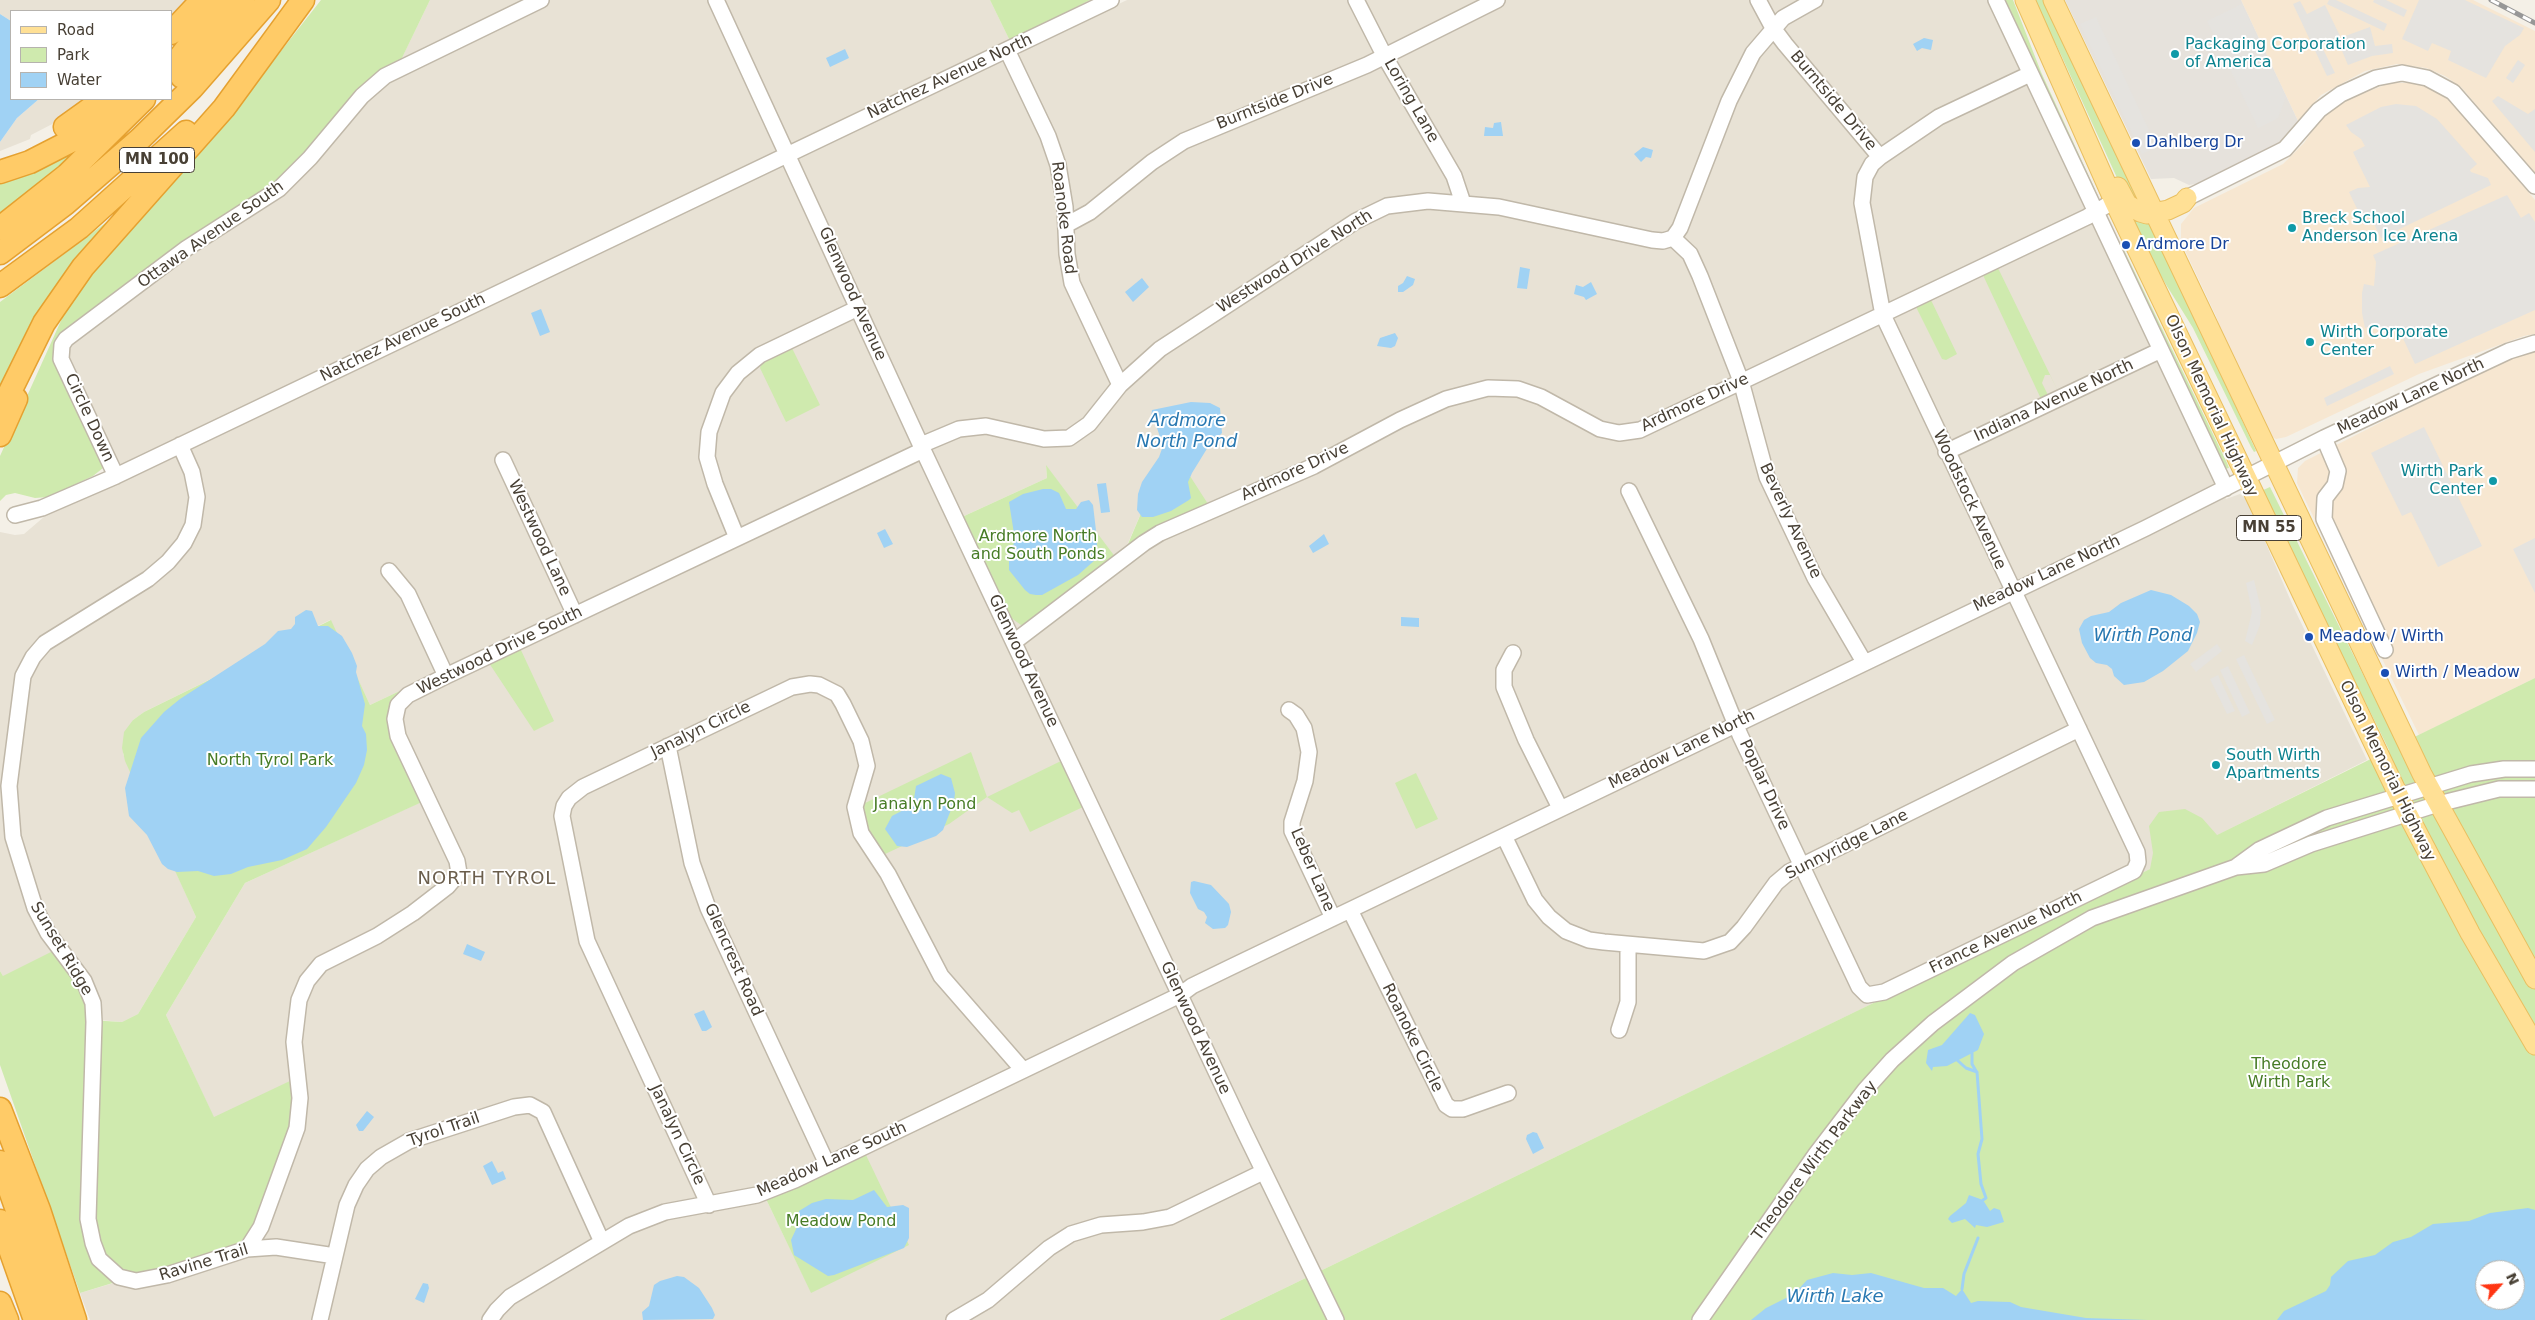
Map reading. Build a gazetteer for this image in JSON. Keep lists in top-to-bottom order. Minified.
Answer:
{"streets":{"highway":["MN 100"],"main road":["Olson Memorial Highway","MN 55"],"street":["Natchez Avenue North","Loring Lane","Burntside Drive","Roanoke Road","Ottawa Avenue South","Westwood Drive North","Glenwood Avenue","Natchez Avenue South","Meadow Lane North","Indiana Avenue North","Ardmore Drive","Circle Down","Woodstock Avenue","Beverly Avenue","Westwood Lane","Westwood Drive South","Janalyn Circle","Poplar Drive","Sunnyridge Lane","Leber Lane","France Avenue North","Sunset Ridge","Glencrest Road","Roanoke Circle","Tyrol Trail","Meadow Lane South","Theodore Wirth Parkway","Ravine Trail"]},"crossings":[["Natchez Avenue North","Roanoke Road"],["Natchez Avenue North","Glenwood Avenue"],["Natchez Avenue North","Natchez Avenue South"],["Loring Lane","Burntside Drive"],["Loring Lane","Westwood Drive North"],["Burntside Drive","Roanoke Road"],["Burntside Drive","Woodstock Avenue"],["Roanoke Road","Westwood Drive North"],["Ottawa Avenue South","Circle Down"],["Westwood Drive North","Glenwood Avenue"],["Westwood Drive North","Beverly Avenue"],["Westwood Drive North","Westwood Drive South"],["Glenwood Avenue","Natchez Avenue South"],["Glenwood Avenue","Ardmore Drive"],["Glenwood Avenue","Westwood Drive South"],["Glenwood Avenue","Meadow Lane South"],["Natchez Avenue South","Circle Down"],["Natchez Avenue South","Sunset Ridge"],["Meadow Lane North","Olson Memorial Highway"],["Meadow Lane North","Woodstock Avenue"],["Meadow Lane North","Beverly Avenue"],["Meadow Lane North","Poplar Drive"],["Meadow Lane North","Sunnyridge Lane"],["Meadow Lane North","Leber Lane"],["Meadow Lane North","Roanoke Circle"],["Indiana Avenue North","Woodstock Avenue"],["Ardmore Drive","Olson Memorial Highway"],["Ardmore Drive","Woodstock Avenue"],["Ardmore Drive","Beverly Avenue"],["Olson Memorial Highway","Theodore Wirth Parkway"],["Woodstock Avenue","Sunnyridge Lane"],["Woodstock Avenue","France Avenue North"],["Westwood Lane","Westwood Drive South"],["Westwood Drive South","Ravine Trail"],["Janalyn Circle","Glencrest Road"],["Janalyn Circle","Meadow Lane South"],["Poplar Drive","Sunnyridge Lane"],["Poplar Drive","France Avenue North"],["Sunset Ridge","Ravine Trail"],["Glencrest Road","Meadow Lane South"],["Tyrol Trail","Meadow Lane South"],["Tyrol Trail","Ravine Trail"]],"districts":["NORTH TYROL"],"water":["Ardmore North Pond","Wirth Pond","Wirth Lake"],"parks":["Ardmore North and South Ponds","North Tyrol Park","Janalyn Pond","Theodore Wirth Park","Meadow Pond"],"places":["Packaging Corporation of America","Dahlberg Dr","Breck School Anderson Ice Arena","Ardmore Dr","Wirth Corporate Center","Wirth Park Center","Meadow / Wirth","Wirth / Meadow","South Wirth Apartments"],"legend":["Road","Park","Water"],"north":"top right"}
